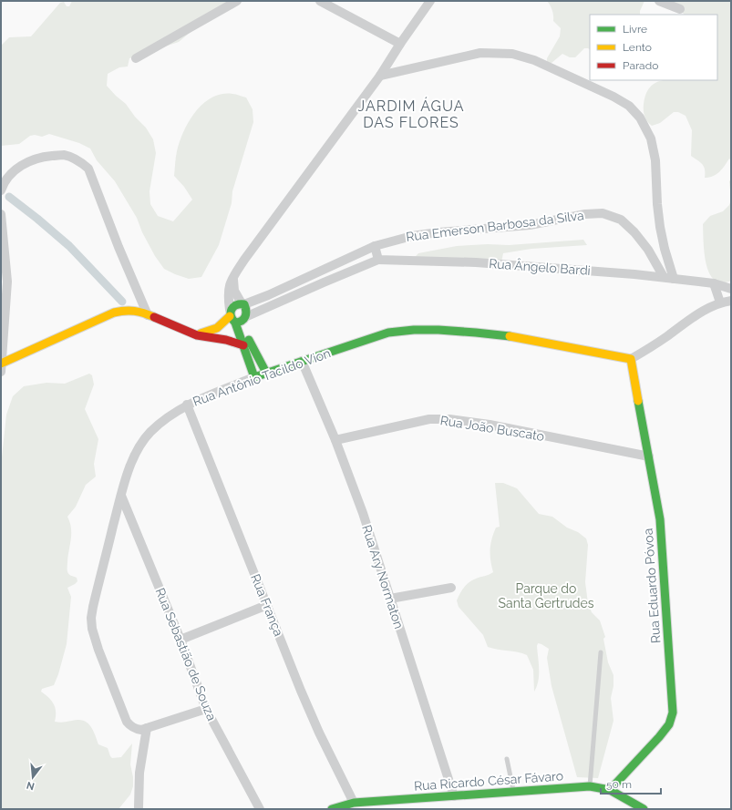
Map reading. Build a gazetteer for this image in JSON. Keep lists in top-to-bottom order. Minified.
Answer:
{"streets":{"street":["Rua Emerson Barbosa da Silva","Rua Ângelo Bardi","Rua Antônio Tacildo Vion","Rua João Buscato","Rua Ary Normaton","Rua Eduardo Póvoa","Rua França","Rua Sebastião de Souza","Rua Ricardo César Fávaro"]},"crossings":[["Rua Emerson Barbosa da Silva","Rua Ângelo Bardi"],["Rua Antônio Tacildo Vion","Rua Ary Normaton"],["Rua Antônio Tacildo Vion","Rua Eduardo Póvoa"],["Rua Antônio Tacildo Vion","Rua França"],["Rua Antônio Tacildo Vion","Rua Sebastião de Souza"],["Rua João Buscato","Rua Ary Normaton"],["Rua João Buscato","Rua Eduardo Póvoa"],["Rua Ary Normaton","Rua Ricardo César Fávaro"],["Rua Eduardo Póvoa","Rua Ricardo César Fávaro"],["Rua França","Rua Ricardo César Fávaro"]],"districts":["JARDIM ÁGUA DAS FLORES"],"parks":["Parque do Santa Gertrudes"],"legend":["Livre","Lento","Parado"],"scale_bar":"50 m","north":"bottom"}
